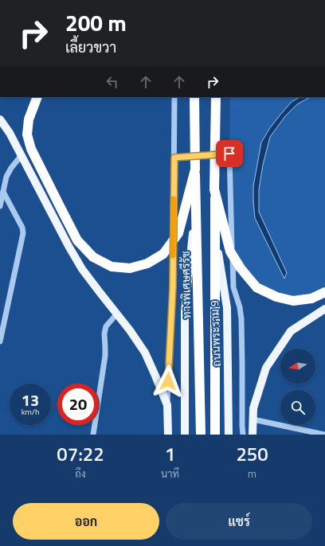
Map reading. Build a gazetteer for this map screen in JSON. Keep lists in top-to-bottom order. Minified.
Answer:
{"streets":{"highway":["ทางพิเศษศรีรัช"],"main road":["ถนนพระราม 9"]},"north":"left","page":{"turn":["200 m","เลี้ยวขวา"],"speed":"13 km/h","limit":"20","eta":["07:22","ถึง","1","นาที","250","m"],"buttons":["ออก","แชร์"]}}
